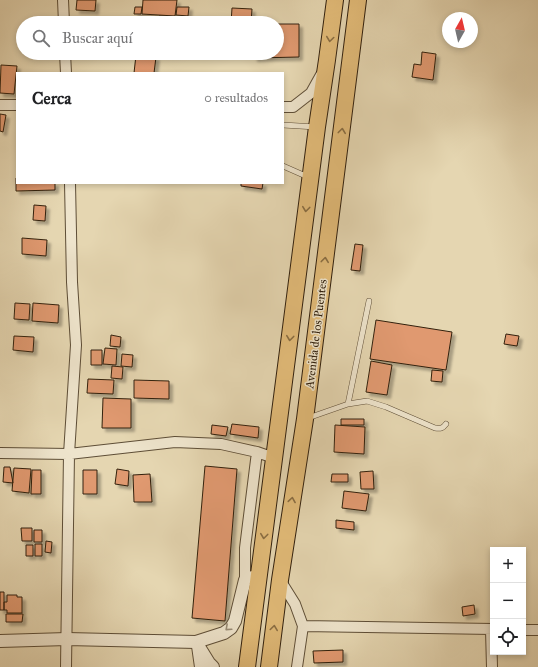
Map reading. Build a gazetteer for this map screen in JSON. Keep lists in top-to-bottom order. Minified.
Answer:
{"streets":{"main road":["Avenida de los Puentes"]},"north":"top","page":{"search":"Buscar aquí","heading":["Cerca","0 resultados"],"map_buttons":["+","−"]}}
